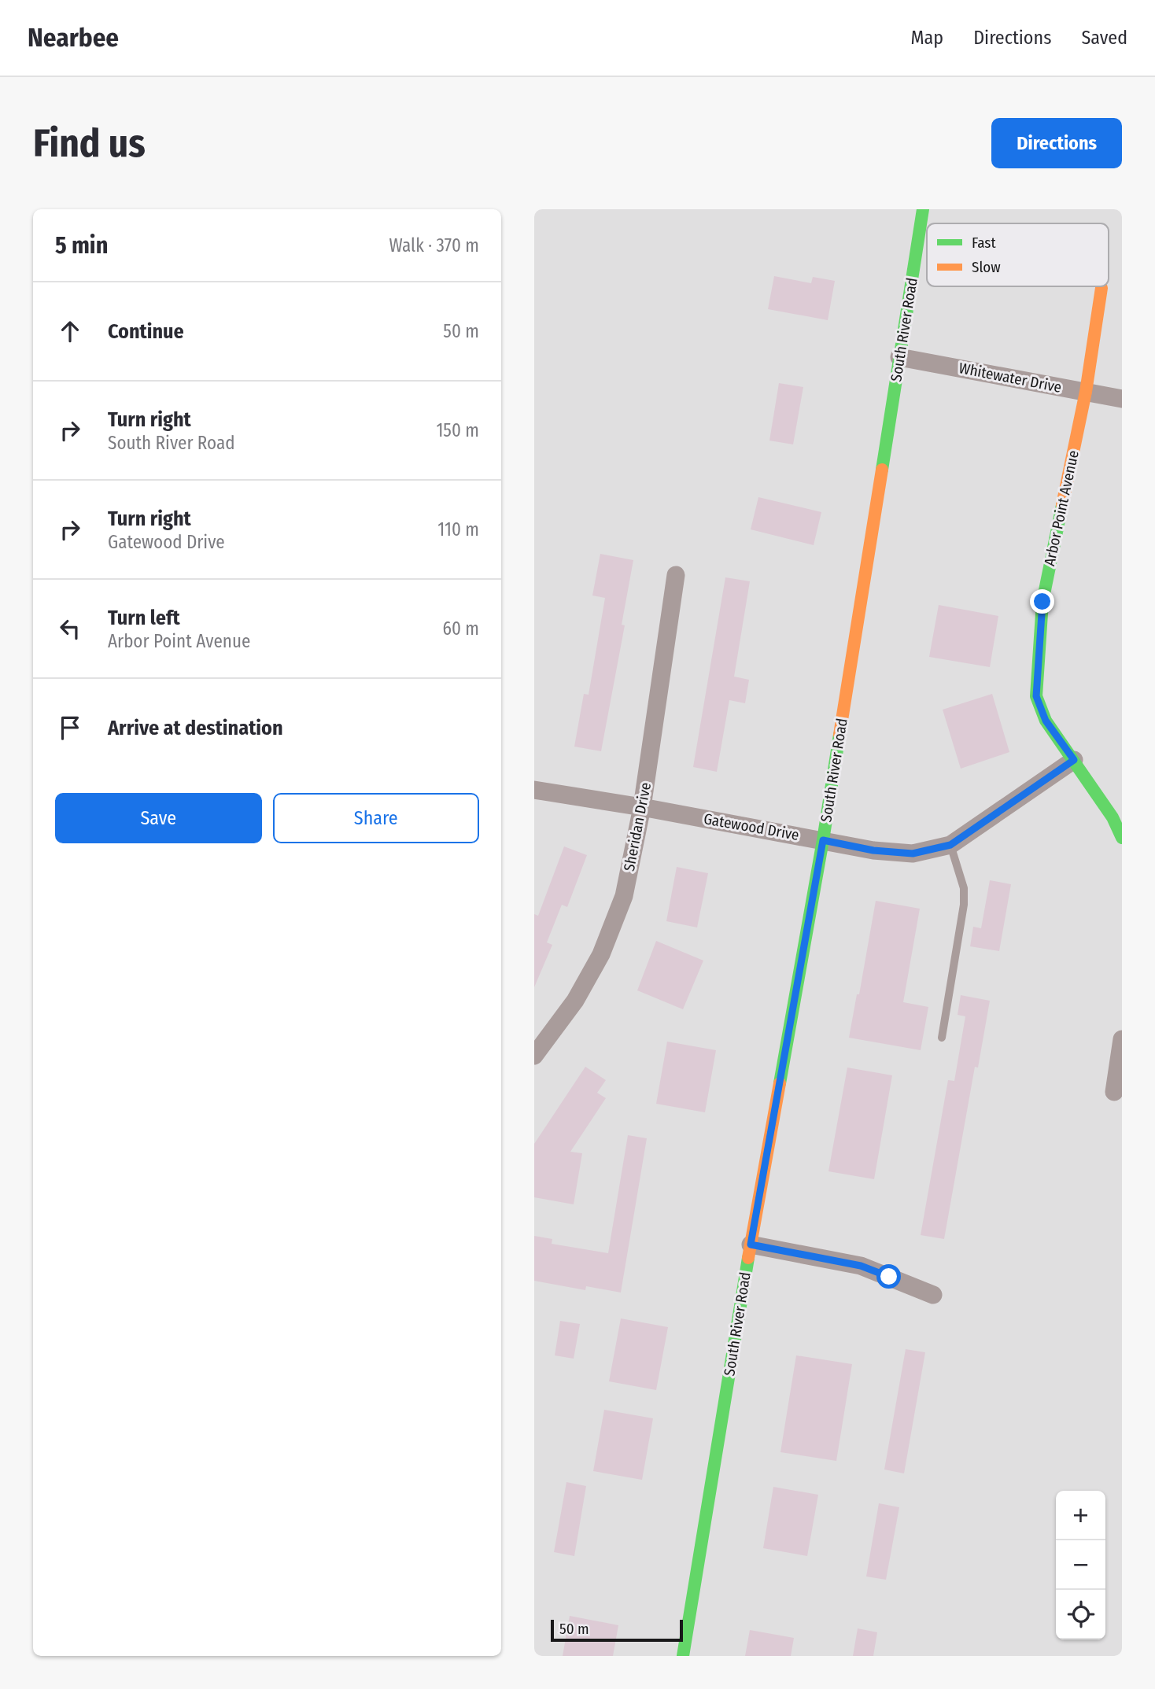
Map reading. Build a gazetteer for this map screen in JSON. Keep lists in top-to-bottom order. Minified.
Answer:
{"streets":{"street":["South River Road","Whitewater Drive","Arbor Point Avenue","Sheridan Drive","Gatewood Drive"]},"crossings":[["South River Road","Whitewater Drive"],["South River Road","Gatewood Drive"],["Whitewater Drive","Arbor Point Avenue"],["Arbor Point Avenue","Gatewood Drive"],["Sheridan Drive","Gatewood Drive"]],"legend":["Fast","Slow"],"scale_bar":"50 m","page":{"header":"Nearbee","nav":["Map","Directions","Saved"],"buttons":["Directions",["Save","Share"]],"title":"Find us","heading":["5 min","Walk · 370 m"],"list":[["Continue","50 m"],["Turn right","South River Road","150 m"],["Turn right","Gatewood Drive","110 m"],["Turn left","Arbor Point Avenue","60 m"],"Arrive at destination"],"map_buttons":["+","−"],"scale":"50 m"}}
